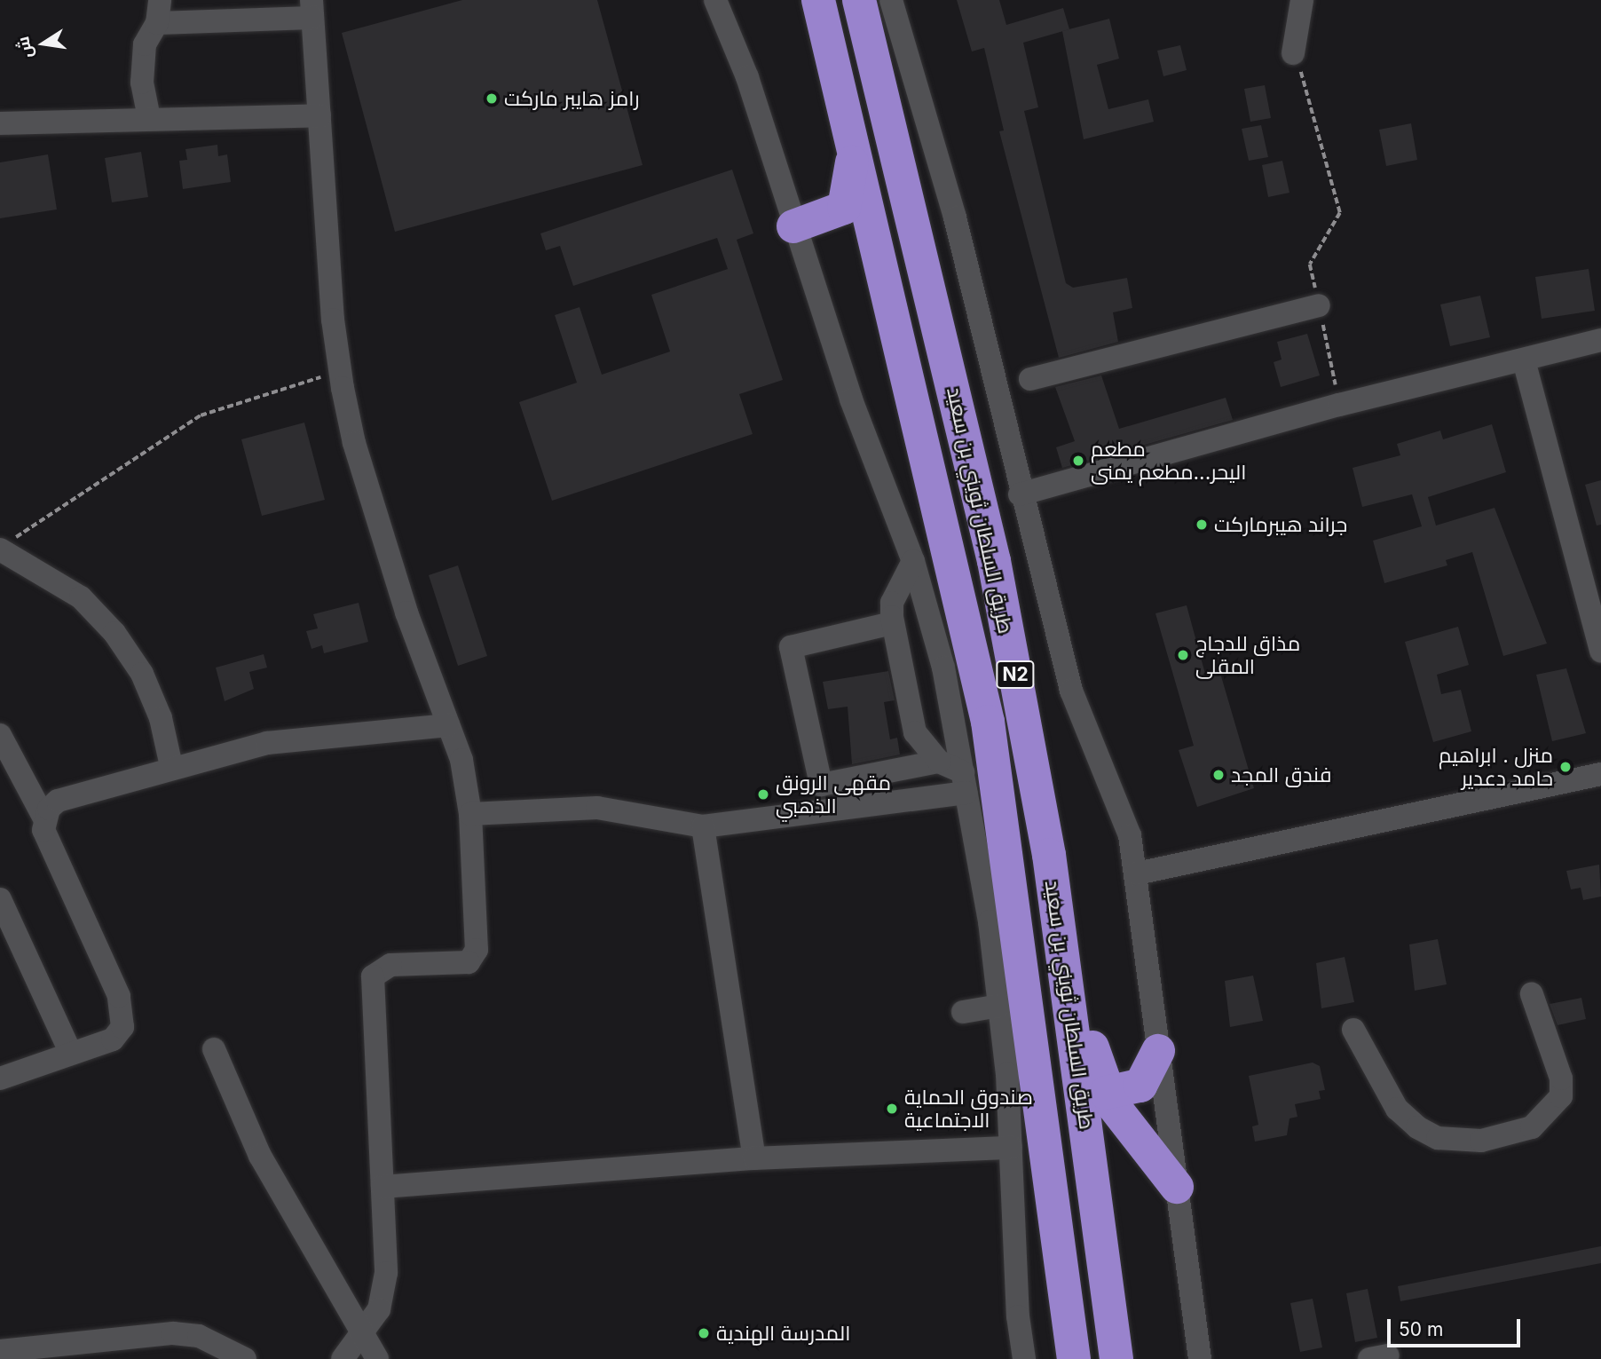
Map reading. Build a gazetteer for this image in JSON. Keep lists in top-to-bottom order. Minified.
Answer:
{"streets":{"highway":["طريق السلطان ثويني بن سعيد","N2"]},"places":["رامز هايبر ماركت","مطعم اليحر...مطعم يمنى","جراند ه‍يبرماركت","مذاق للدجاج المقلى","منزل . ابراهيم حامد دعدير","فندق المجد","مقهى الرونق الذهبي","صندوق الحماية الاجتماعية","المدرسة الهندية"],"scale_bar":"50 m","north":"left"}
